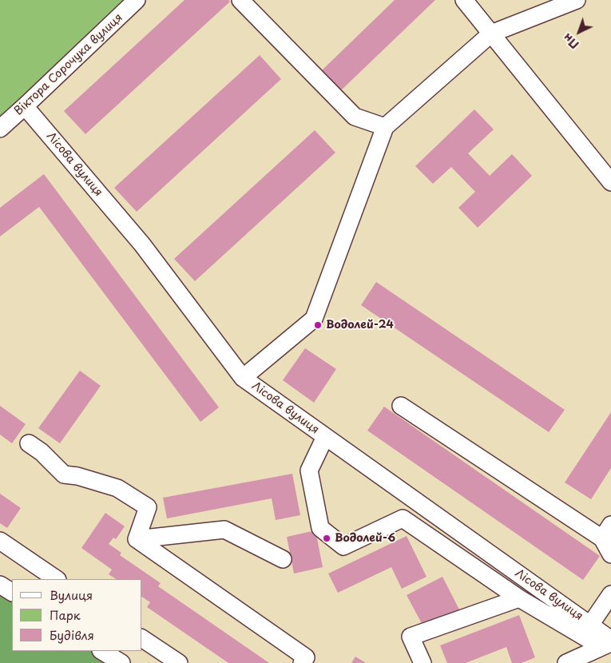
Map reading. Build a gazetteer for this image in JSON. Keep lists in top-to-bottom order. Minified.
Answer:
{"streets":{"street":["Віктора Сорочука вулиця","Лісова вулиця"]},"crossings":[["Віктора Сорочука вулиця","Лісова вулиця"]],"places":["Водолей-24","Водолей-6"],"legend":["Вулиця","Парк","Будівля"],"north":"bottom left"}
